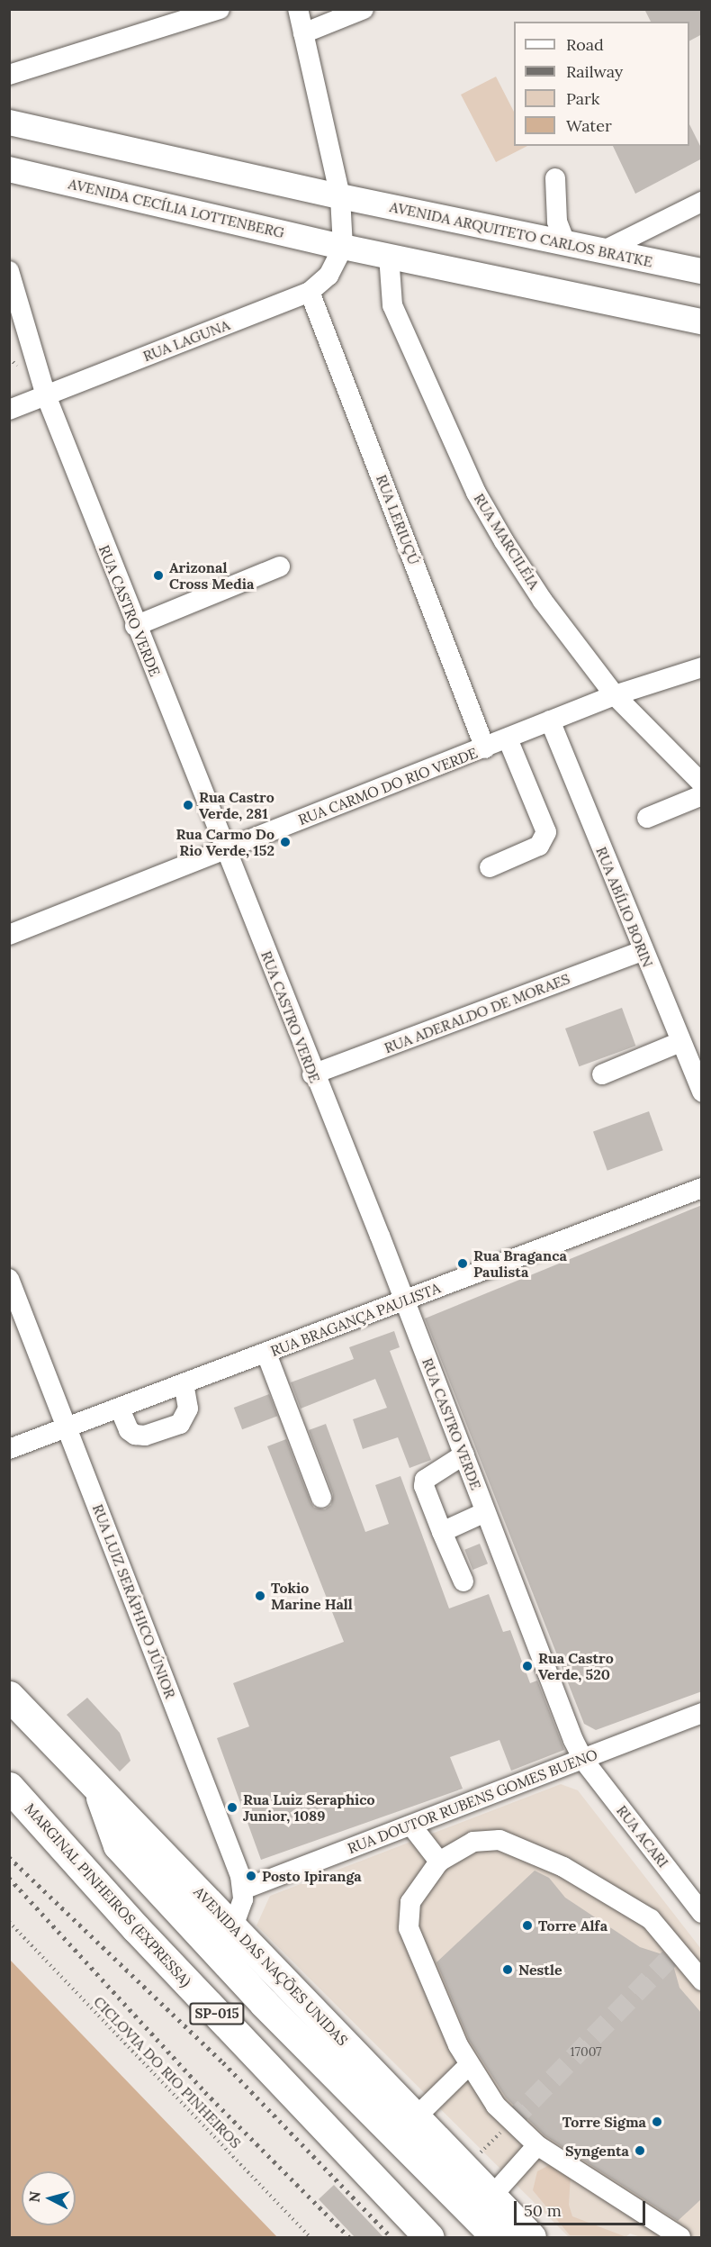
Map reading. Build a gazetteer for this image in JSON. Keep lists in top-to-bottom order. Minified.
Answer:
{"streets":{"highway":["MARGINAL PINHEIROS (EXPRESSA)","AVENIDA DAS NAÇÕES UNIDAS","SP-015"],"main road":["AVENIDA CECÍLIA LOTTENBERG","AVENIDA ARQUITETO CARLOS BRATKE"],"street":["RUA LAGUNA","RUA LERIUÇÚ","RUA MARCILÉIA","RUA CASTRO VERDE","RUA CARMO DO RIO VERDE","RUA ABÍLIO BORIN","RUA ADERALDO DE MORAES","RUA BRAGANÇA PAULISTA","RUA LUIZ SERÁPHICO JÚNIOR","RUA DOUTOR RUBENS GOMES BUENO","RUA ACARI"],"path":["CICLOVIA DO RIO PINHEIROS"]},"crossings":[["AVENIDA CECÍLIA LOTTENBERG","RUA LAGUNA"],["RUA LAGUNA","RUA LERIUÇÚ"],["RUA LAGUNA","RUA CASTRO VERDE"],["RUA LERIUÇÚ","RUA CARMO DO RIO VERDE"],["RUA MARCILÉIA","RUA CARMO DO RIO VERDE"],["RUA CASTRO VERDE","RUA CARMO DO RIO VERDE"],["RUA CASTRO VERDE","RUA ADERALDO DE MORAES"],["RUA CASTRO VERDE","RUA BRAGANÇA PAULISTA"],["RUA CASTRO VERDE","RUA DOUTOR RUBENS GOMES BUENO"],["RUA CASTRO VERDE","RUA ACARI"],["RUA CARMO DO RIO VERDE","RUA ABÍLIO BORIN"],["RUA ABÍLIO BORIN","RUA ADERALDO DE MORAES"],["RUA BRAGANÇA PAULISTA","RUA LUIZ SERÁPHICO JÚNIOR"],["RUA LUIZ SERÁPHICO JÚNIOR","RUA DOUTOR RUBENS GOMES BUENO"],["RUA DOUTOR RUBENS GOMES BUENO","RUA ACARI"]],"places":["Arizonal Cross Media","Rua Castro Verde, 281","Rua Carmo Do Rio Verde, 152","Rua Braganca Paulista","Tokio Marine Hall","Rua Castro Verde, 520","Rua Luiz Seraphico Junior, 1089","Posto Ipiranga","Torre Alfa","Nestle","Torre Sigma","Syngenta"],"house_numbers":["17007"],"legend":["Road","Railway","Park","Water"],"scale_bar":"50 m","north":"left"}
